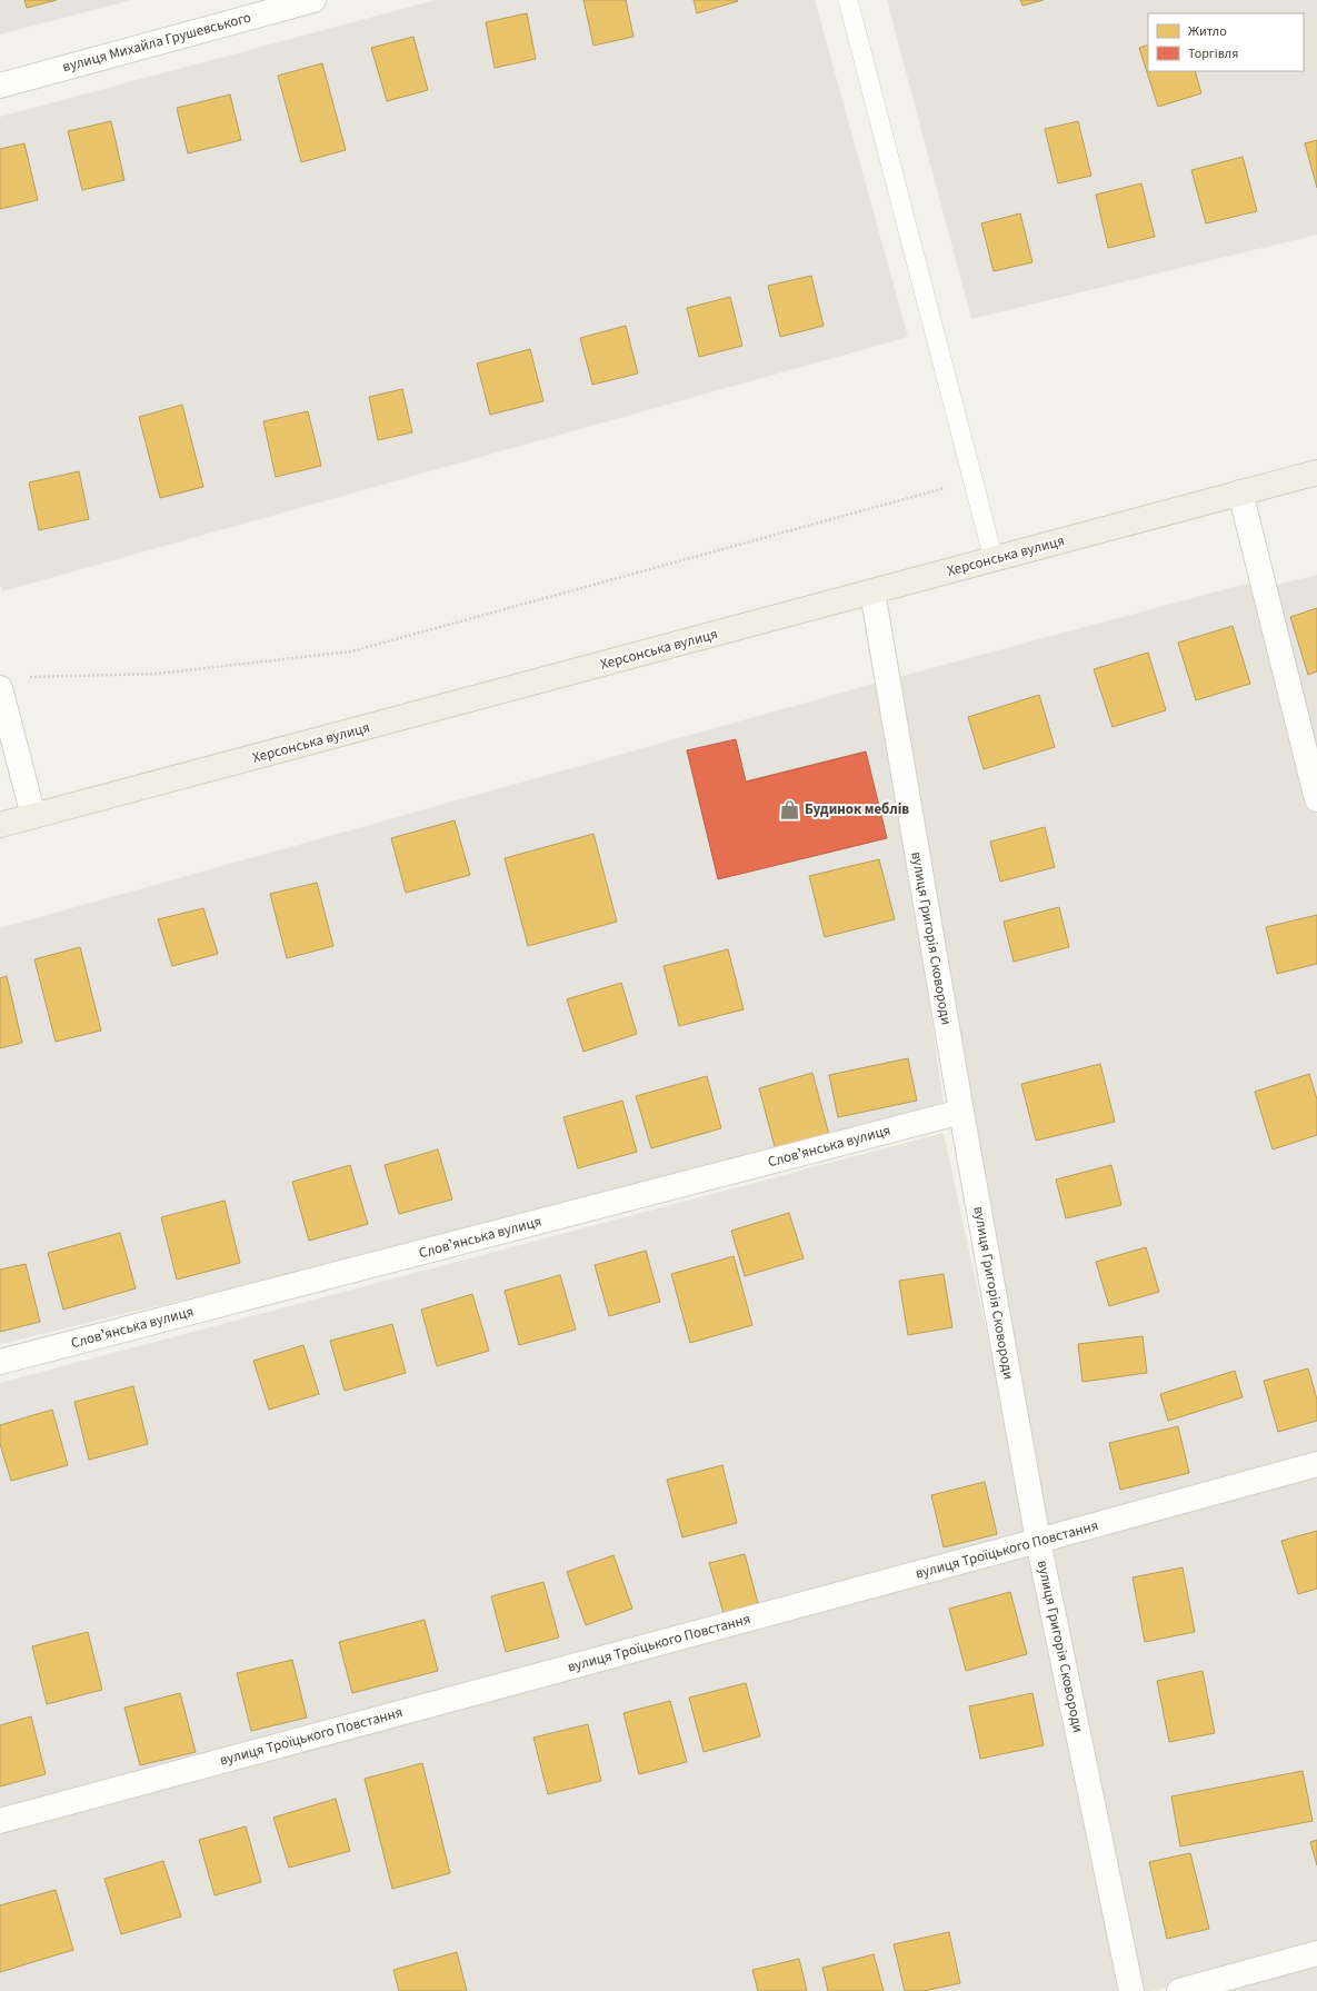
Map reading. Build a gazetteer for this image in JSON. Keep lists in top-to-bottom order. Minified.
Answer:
{"streets":{"main road":["Херсонська вулиця"],"street":["вулиця Михайла Грушевського","вулиця Григорія Сковороди","Словʼянська вулиця","вулиця Троїцького Повстання"]},"crossings":[["Херсонська вулиця","вулиця Григорія Сковороди"],["вулиця Григорія Сковороди","Словʼянська вулиця"],["вулиця Григорія Сковороди","вулиця Троїцького Повстання"]],"places":{"shop":["Будинок меблів"]},"legend":["Житло","Торгівля"]}
